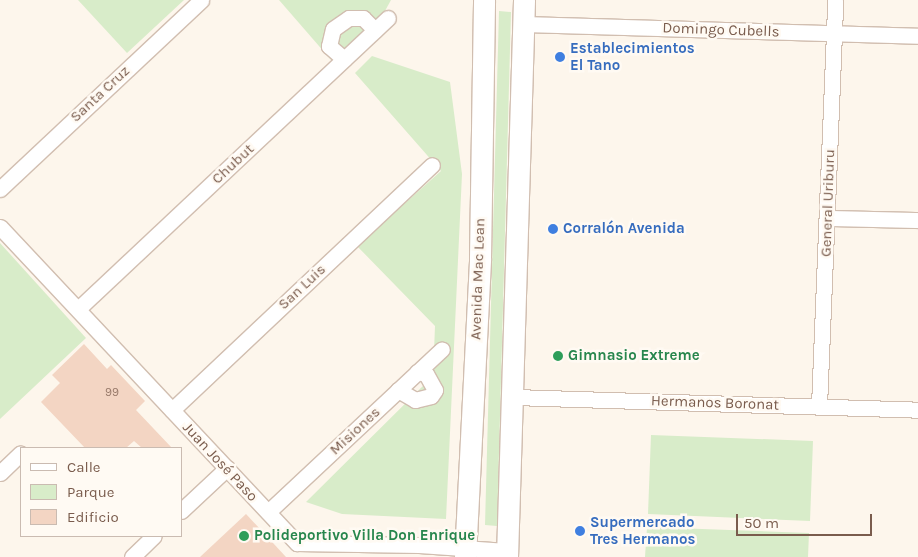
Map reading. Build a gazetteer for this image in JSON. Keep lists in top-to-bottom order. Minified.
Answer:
{"streets":{"main road":["Avenida Mac Lean"],"street":["Domingo Cubells","Santa Cruz","Chubut","General Uriburu","San Luis","Hermanos Boronat","Misiones","Juan José Paso"]},"crossings":[["Domingo Cubells","General Uriburu"],["Chubut","Juan José Paso"],["General Uriburu","Hermanos Boronat"],["Avenida Mac Lean","Juan José Paso"],["San Luis","Juan José Paso"],["Misiones","Juan José Paso"]],"places":["Establecimientos El Tano","Corralón Avenida","Gimnasio Extreme","Supermercado Tres Hermanos","Polideportivo Villa Don Enrique"],"house_numbers":["99"],"legend":["Calle","Parque","Edificio"],"scale_bar":"50 m"}
